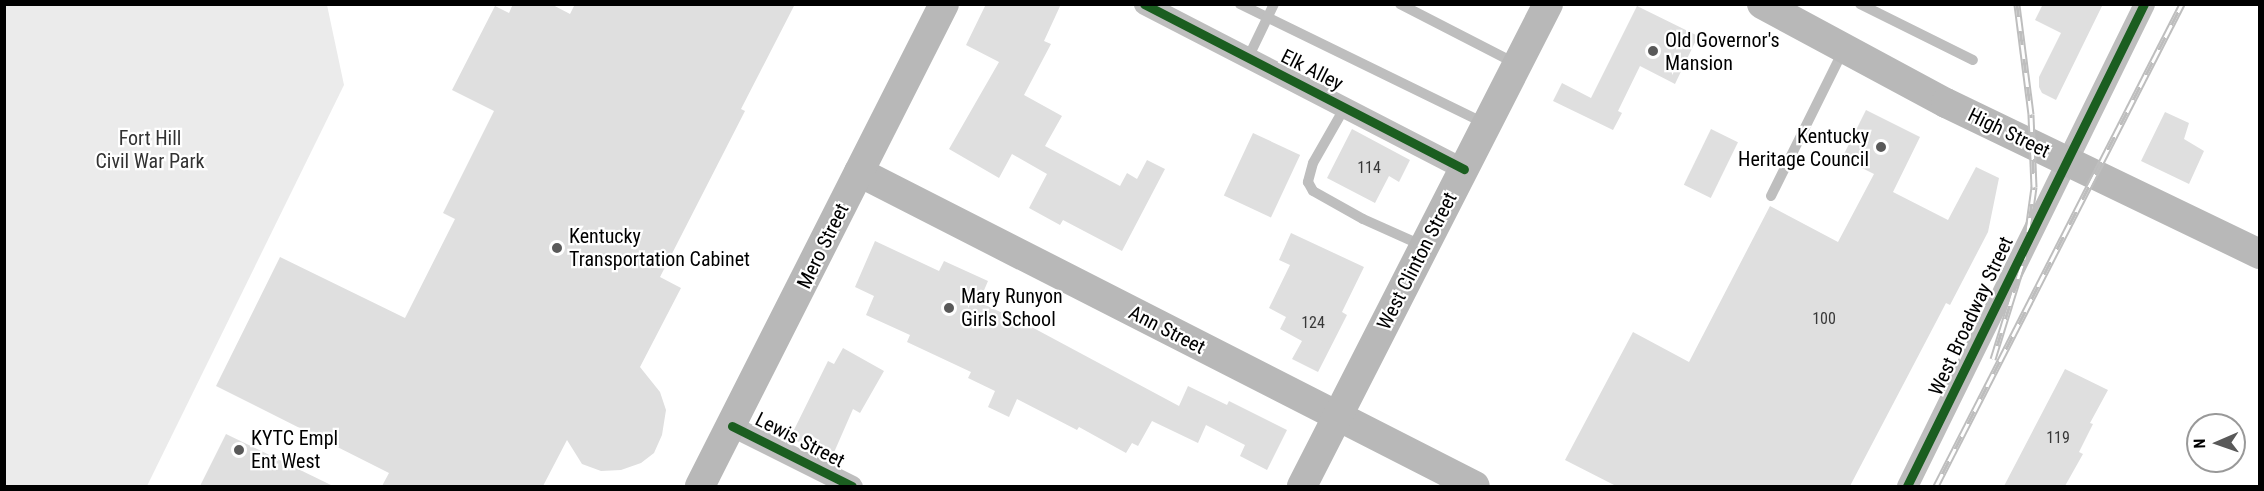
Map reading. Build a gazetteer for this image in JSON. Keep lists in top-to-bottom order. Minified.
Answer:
{"streets":{"main road":["High Street","Mero Street","West Clinton Street","Ann Street"],"street":["Elk Alley","West Broadway Street","Lewis Street"]},"crossings":[["Elk Alley","West Clinton Street"],["High Street","West Broadway Street"],["Mero Street","Ann Street"],["Mero Street","Lewis Street"],["West Clinton Street","Ann Street"]],"parks":["Fort Hill Civil War Park"],"places":["Old Governor's Mansion","Kentucky Heritage Council","Kentucky Transportation Cabinet","Mary Runyon Girls School","KYTC Empl Ent West"],"house_numbers":["114","100","124","119"],"north":"left"}
